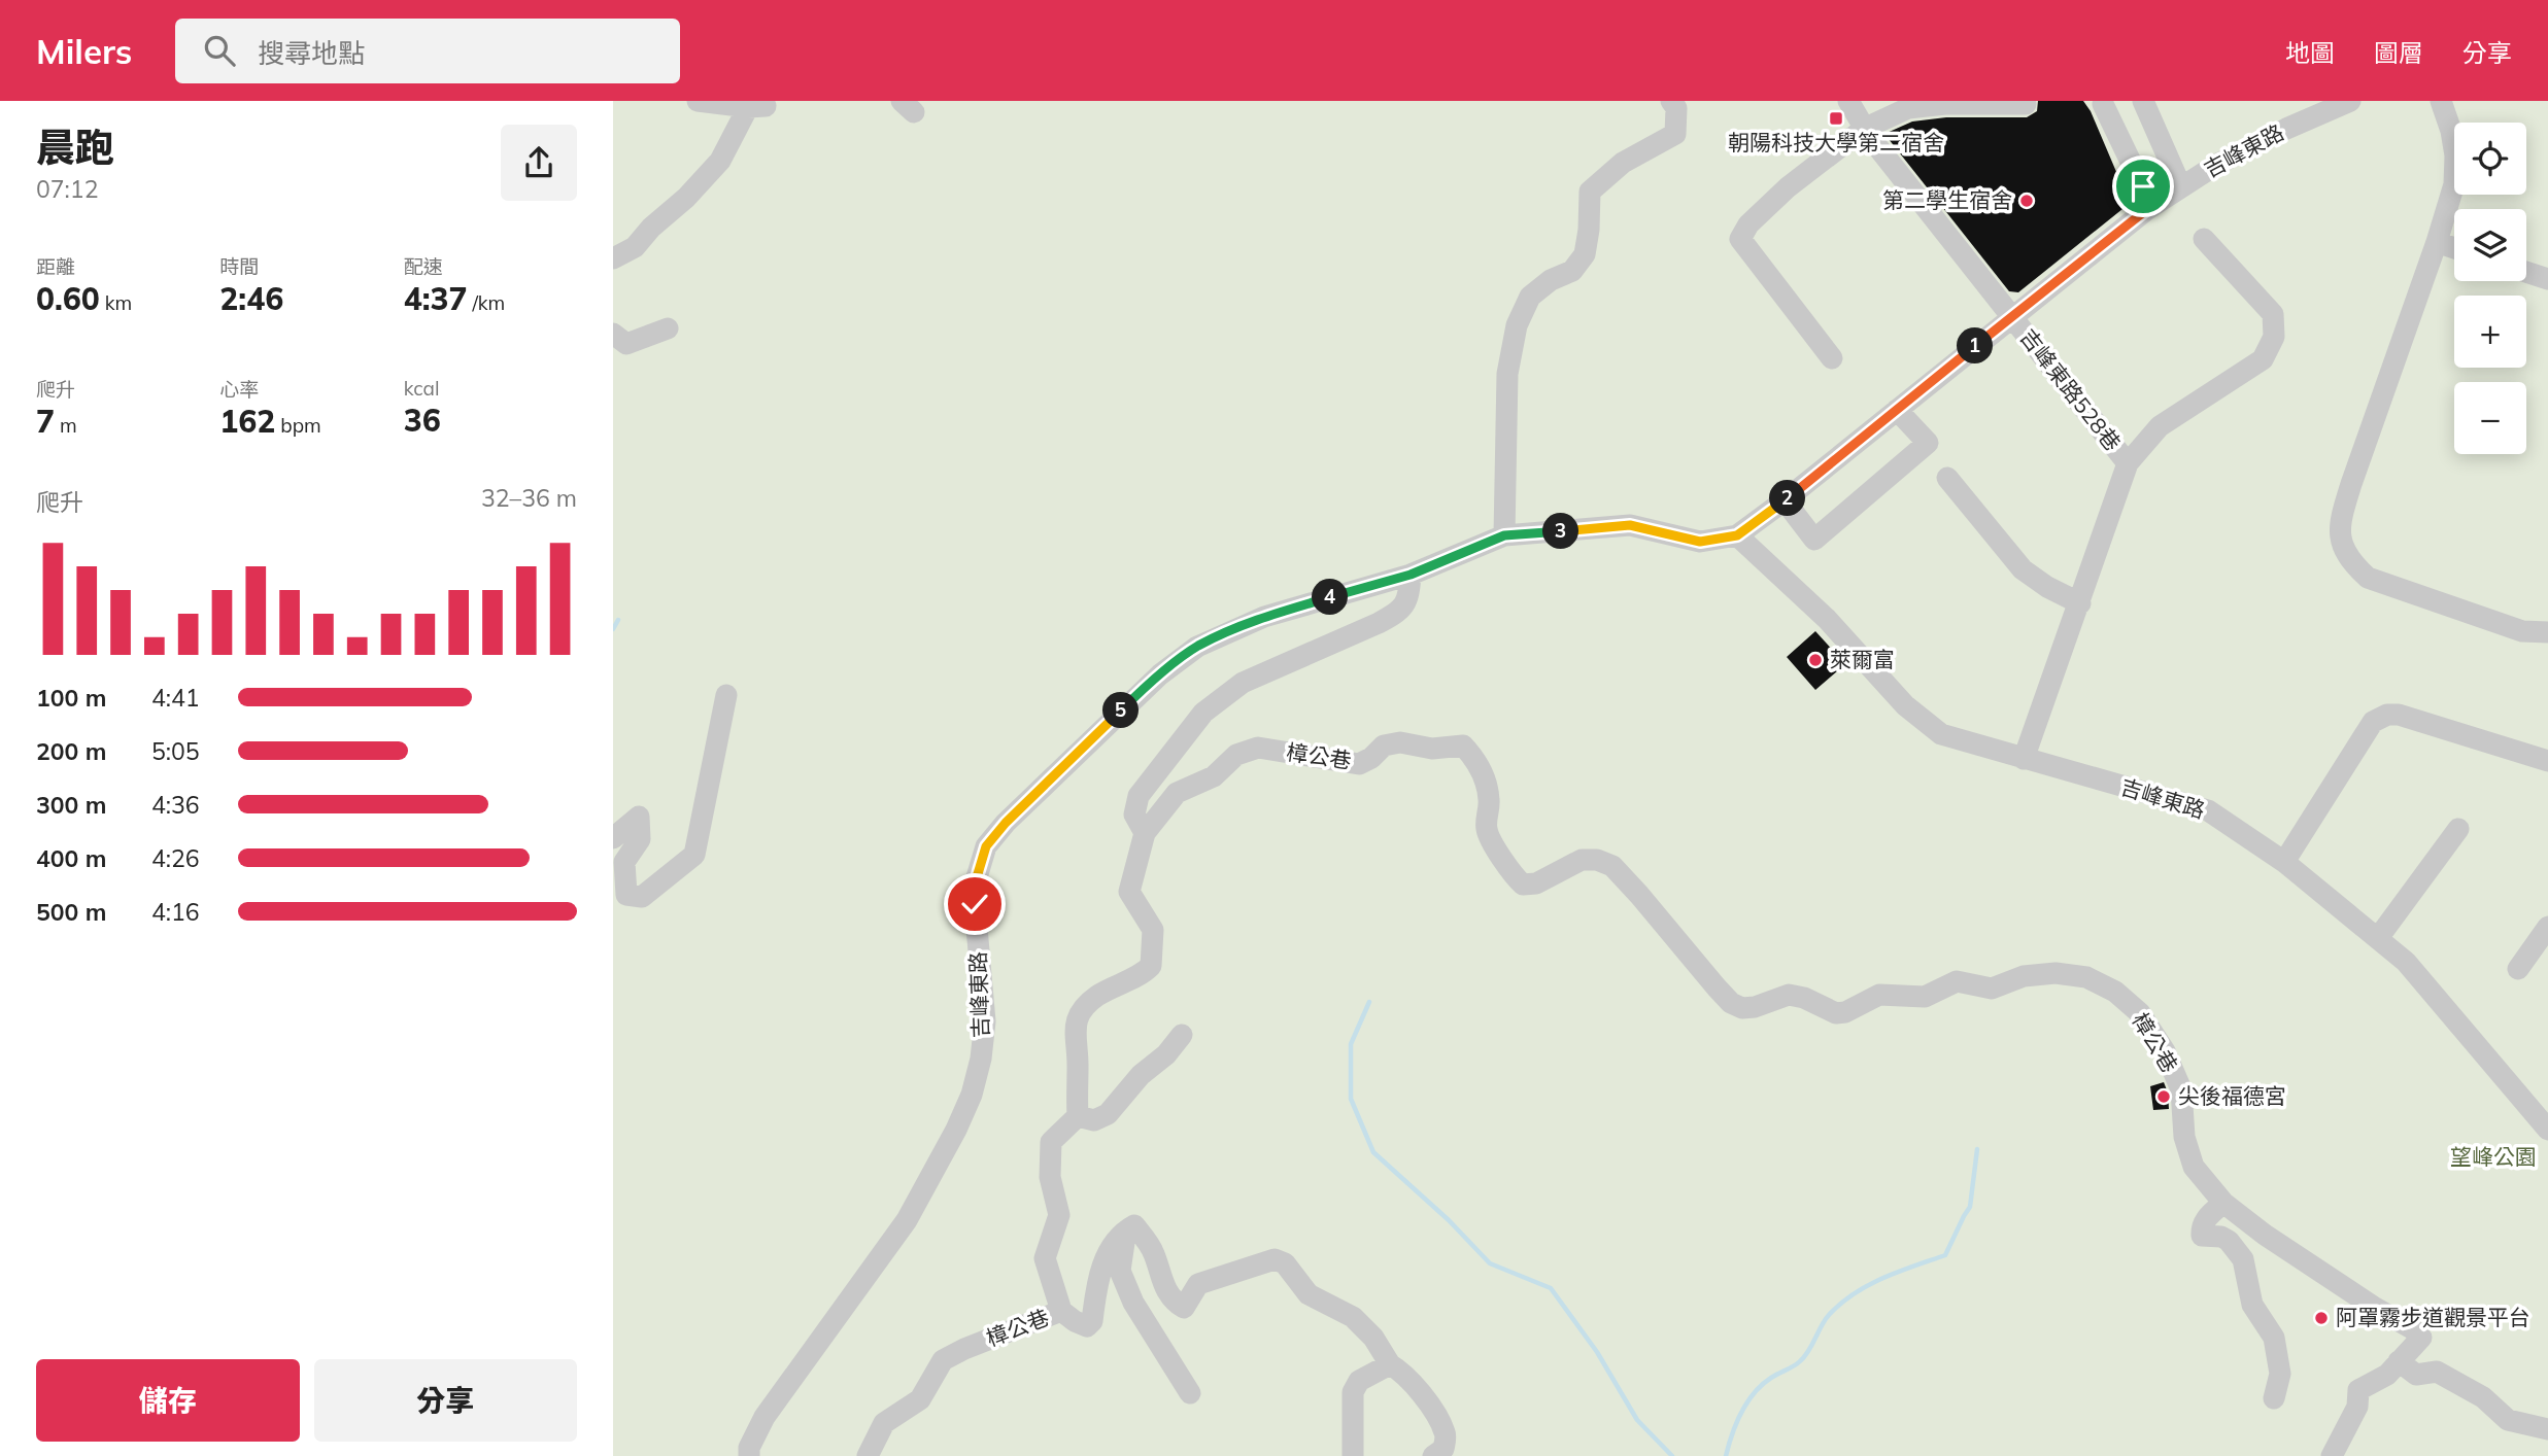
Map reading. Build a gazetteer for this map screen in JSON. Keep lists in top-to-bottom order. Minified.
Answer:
{"streets":{"street":["吉峰東路","吉峰東路528巷","樟公巷"]},"crossings":[["吉峰東路","吉峰東路528巷"]],"parks":["望峰公園"],"places":{"transit":["朝陽科技大學第二宿舍"],"other":["第二學生宿舍","萊爾富","尖後福德宮","阿罩霧步道觀景平台"]},"page":{"header":"Milers","search":"搜尋地點","nav":["地圖","圖層","分享"],"heading":["晨跑","07:12"],"map_buttons":["+","−"],"stats":[["距離","0.60 km"],["時間","2:46"],["配速","4:37 /km"],["爬升","7 m"],["心率","162 bpm"],["kcal","36"]],"pins":["1","2","3","4","5"],"chart":["爬升","32–36 m"],"list":[{"name":"100 m","note":"4:41"},{"name":"200 m","note":"5:05"},{"name":"300 m","note":"4:36"},{"name":"400 m","note":"4:26"},{"name":"500 m","note":"4:16"}],"buttons":["儲存","分享"]}}
